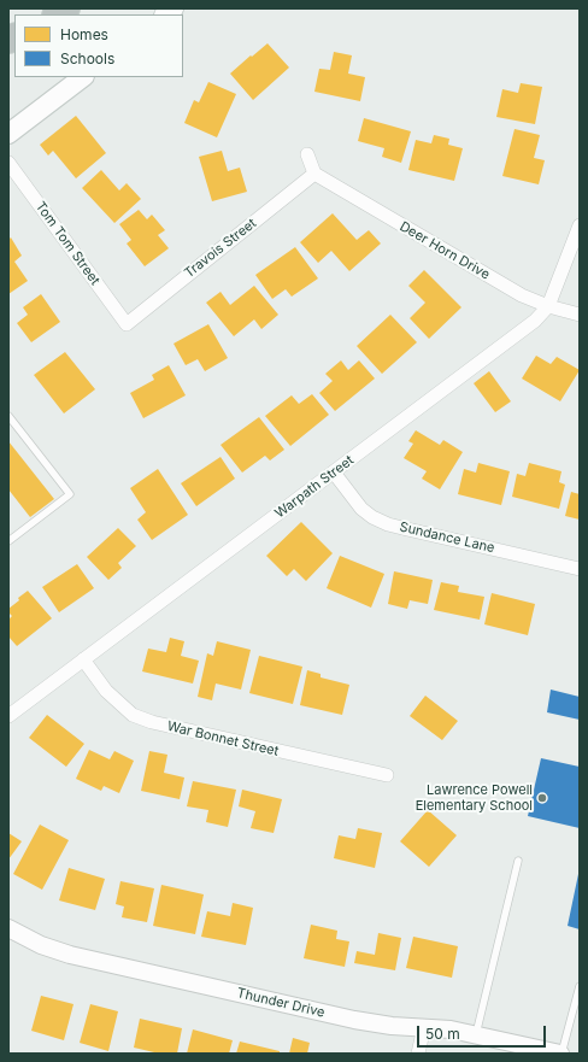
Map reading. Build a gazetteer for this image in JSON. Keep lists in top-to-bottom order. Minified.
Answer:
{"streets":{"street":["Tom Tom Street","Travois Street","Deer Horn Drive","Warpath Street","Sundance Lane","War Bonnet Street","Thunder Drive"]},"crossings":[["Tom Tom Street","Travois Street"],["Travois Street","Deer Horn Drive"],["Deer Horn Drive","Warpath Street"],["Warpath Street","Sundance Lane"],["Warpath Street","War Bonnet Street"]],"places":["Lawrence Powell Elementary School"],"legend":["Homes","Schools"],"scale_bar":"50 m"}
